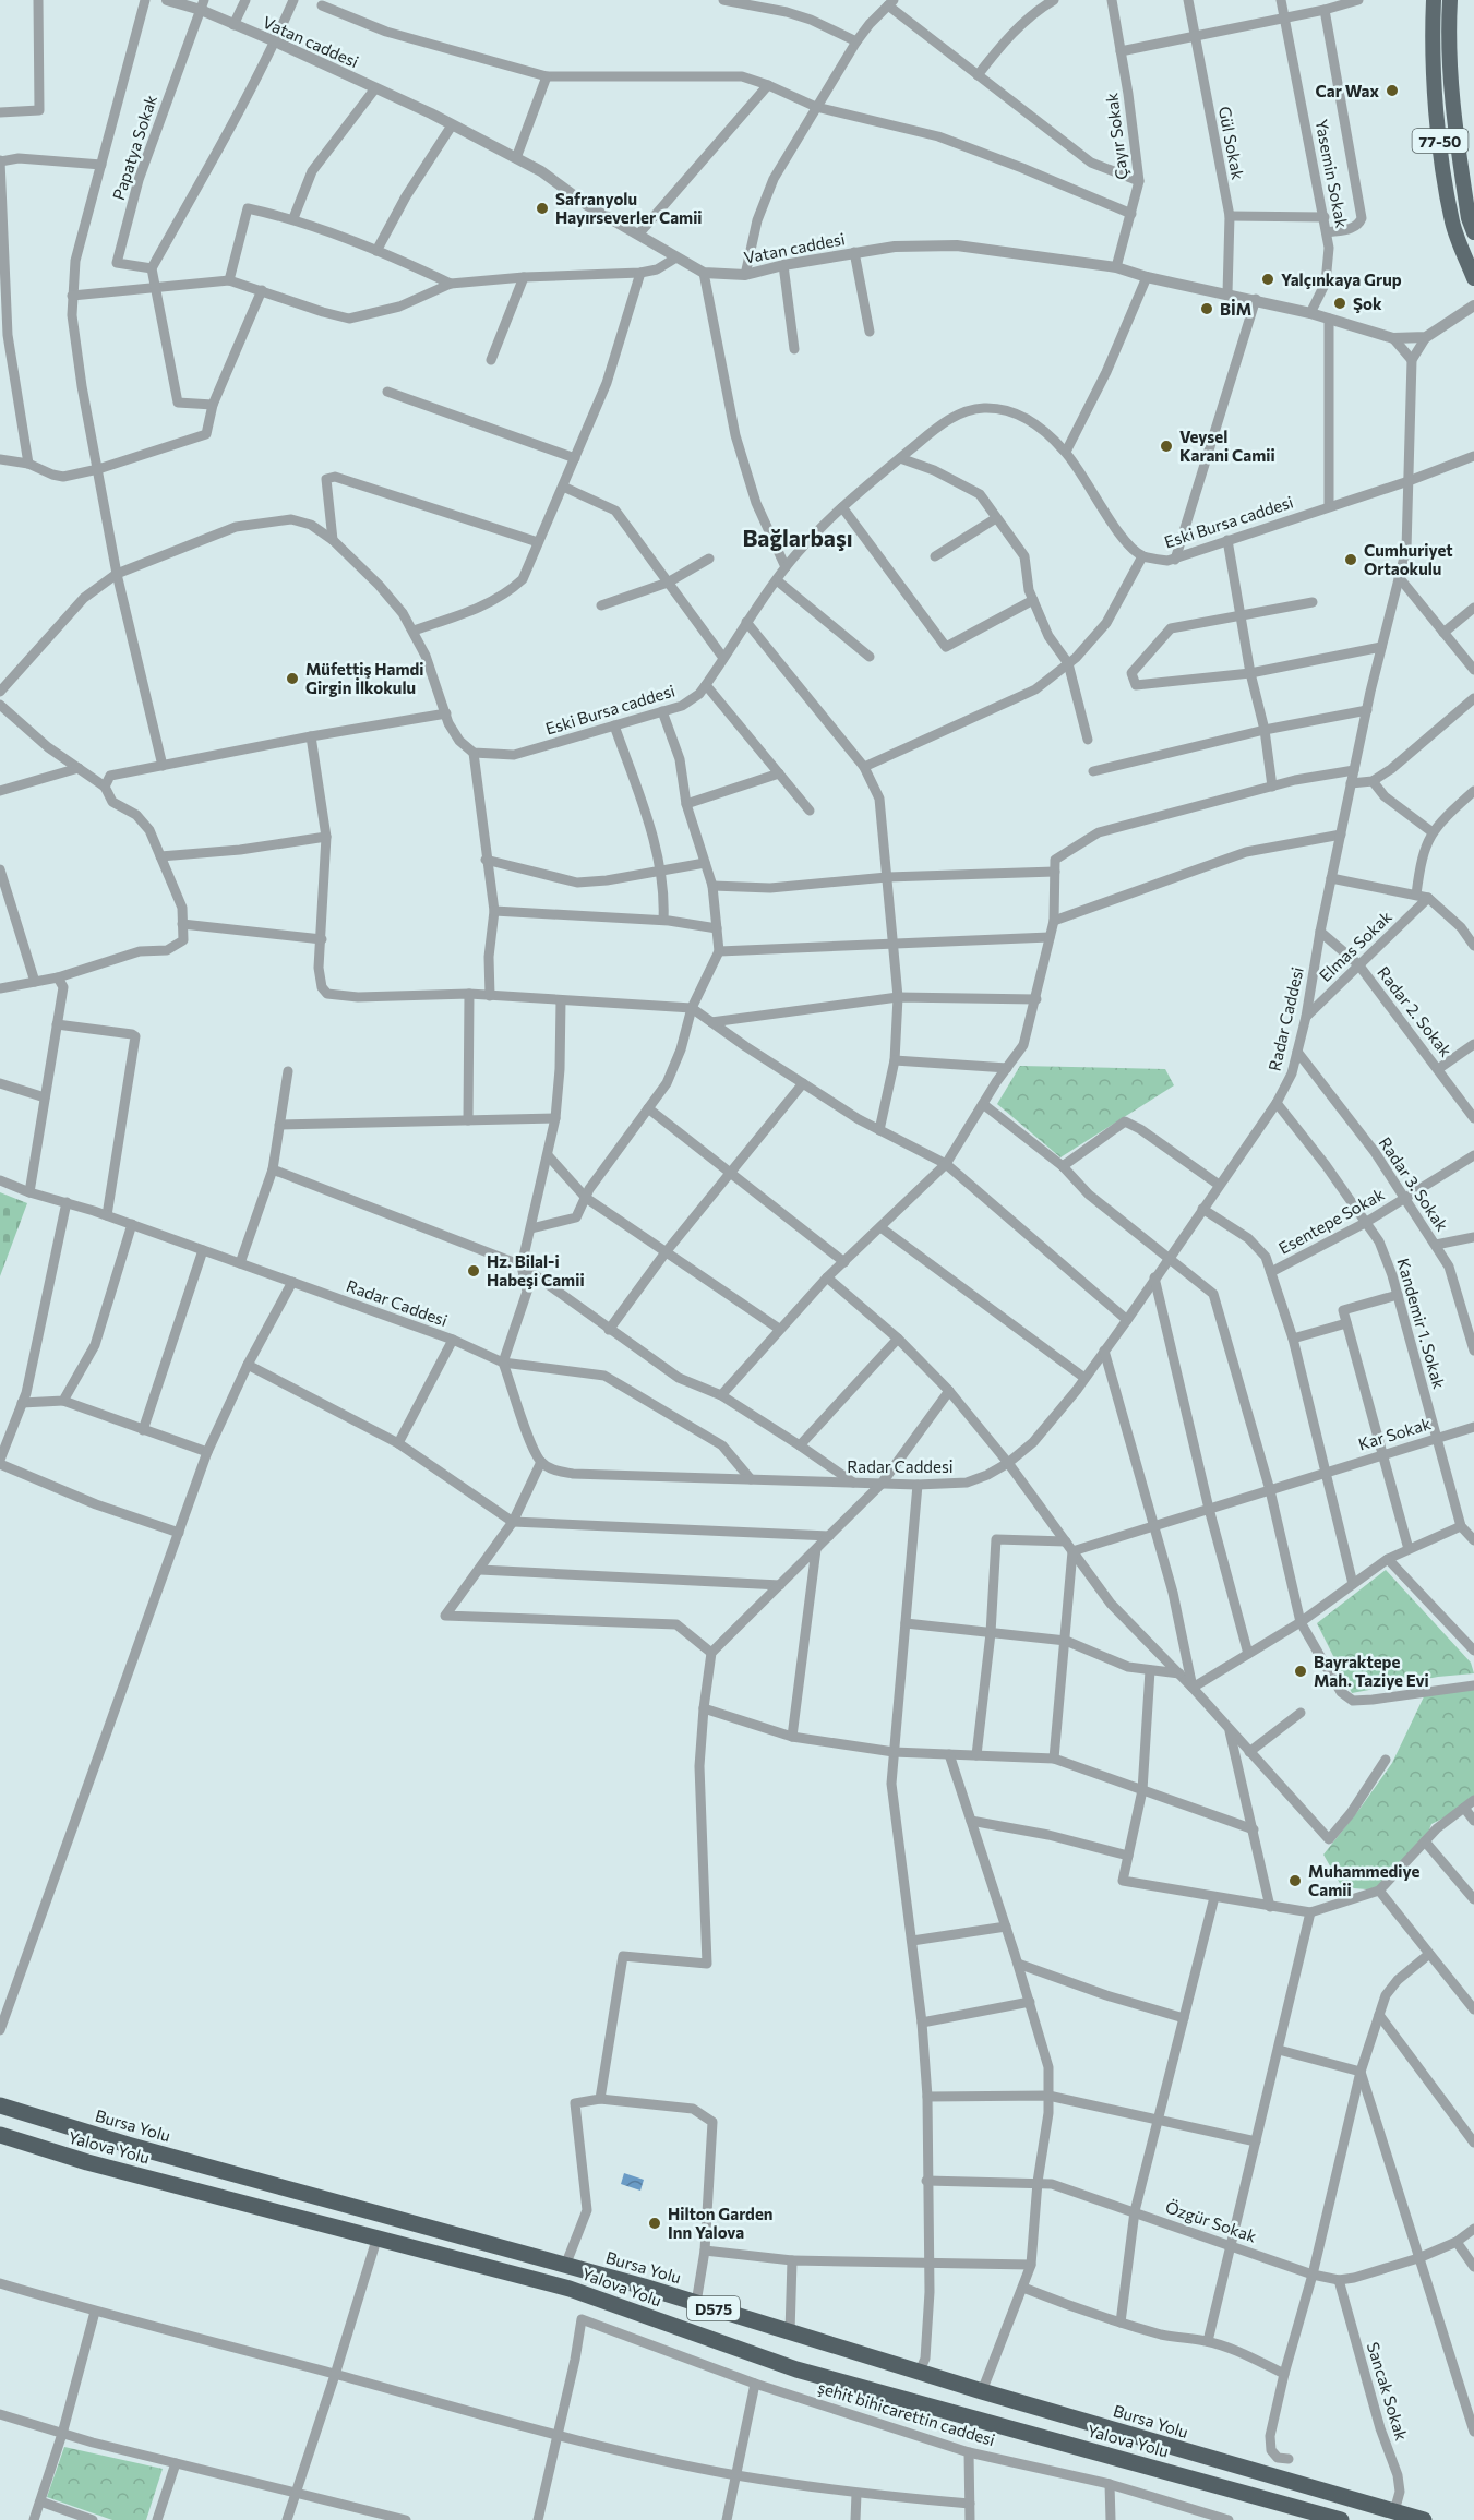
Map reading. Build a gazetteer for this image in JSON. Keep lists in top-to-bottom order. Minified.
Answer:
{"streets":{"highway":["Bursa Yolu","Yalova Yolu","D575"],"main road":["77-50"],"street":["Vatan caddesi","Çayır Sokak","Gül Sokak","Papatya Sokak","Yasemin Sokak","Eski Bursa caddesi","Elmas Sokak","Radar 2. Sokak","Radar Caddesi","Radar 3. Sokak","Esentepe Sokak","Kandemir 1. Sokak","Kar Sokak","Özgür Sokak","Sancak Sokak","şehit bihicarettin caddesi"]},"crossings":[["Vatan caddesi","Çayır Sokak"],["Vatan caddesi","Gül Sokak"],["Vatan caddesi","Papatya Sokak"],["Vatan caddesi","Yasemin Sokak"],["Eski Bursa caddesi","Radar Caddesi"],["Elmas Sokak","Radar 2. Sokak"],["Elmas Sokak","Radar Caddesi"],["Radar 2. Sokak","Radar Caddesi"],["Radar Caddesi","Radar 3. Sokak"],["Radar Caddesi","Kandemir 1. Sokak"],["Radar 3. Sokak","Esentepe Sokak"],["Esentepe Sokak","Kandemir 1. Sokak"],["Kandemir 1. Sokak","Kar Sokak"],["Bursa Yolu","Sancak Sokak"],["Özgür Sokak","Sancak Sokak"]],"districts":["Bağlarbaşı"],"places":["Car Wax","Safranyolu Hayırseverler Camii","Yalçınkaya Grup","Şok","BİM","Veysel Karani Camii","Cumhuriyet Ortaokulu","Müfettiş Hamdi Girgin İlkokulu","Hz. Bilal-i Habeşi Camii","Bayraktepe Mah. Taziye Evi","Muhammediye Camii","Hilton Garden Inn Yalova"]}
